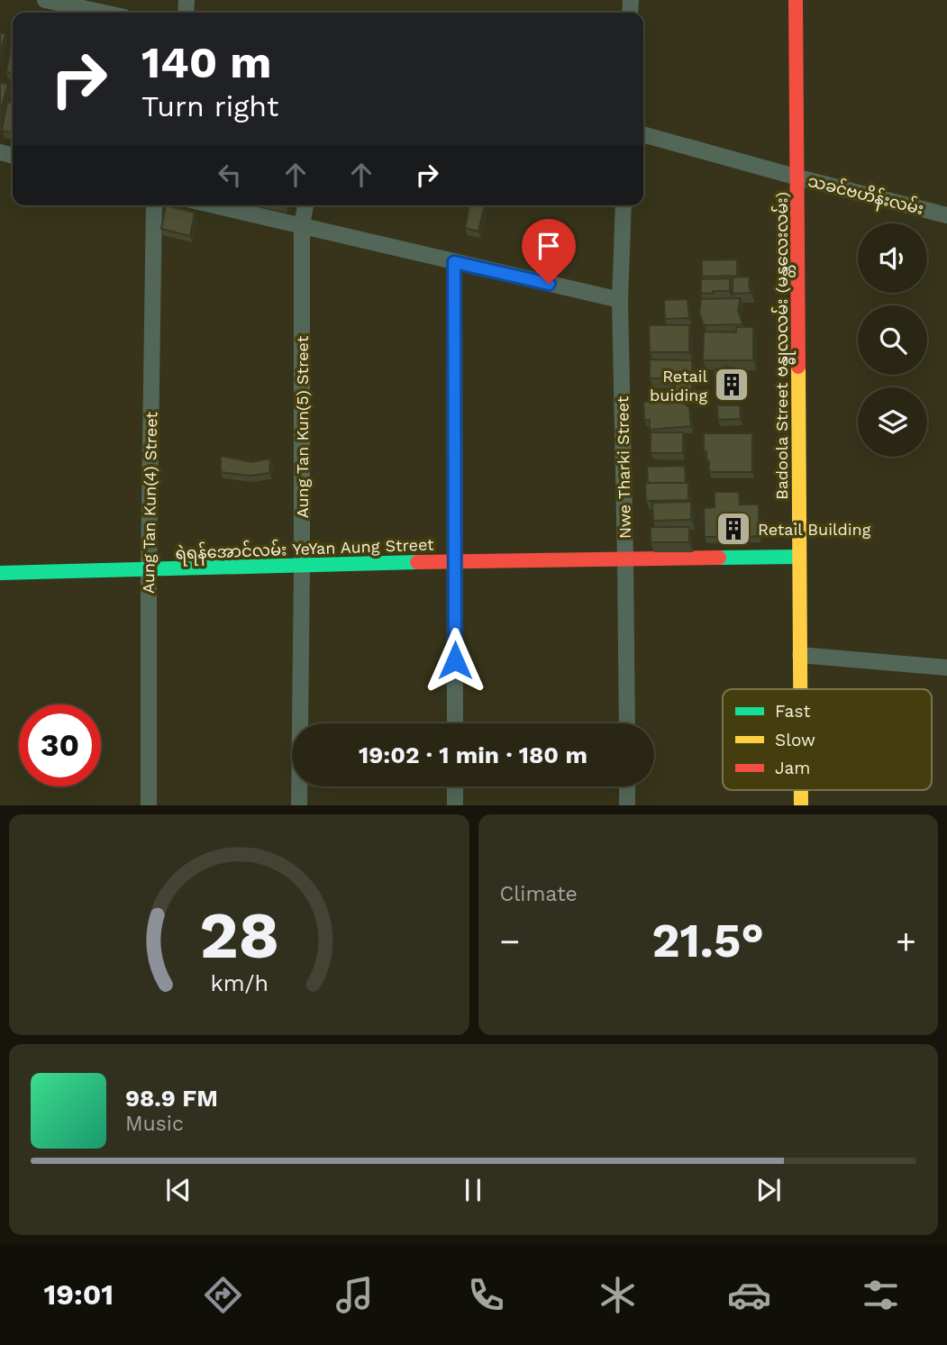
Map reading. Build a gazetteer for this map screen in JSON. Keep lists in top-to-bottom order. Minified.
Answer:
{"streets":{"street":["သခင်ဗဟိန်းလမ်း","Badoola Street ဗန္ဓုလလမ်း (မန္တလေးလမ်း)","Aung Tan Kun(5) Street","Nwe Tharki Street","Aung Tan Kun(4) Street","ရဲရန်အောင်လမ်း YeYan Aung Street"]},"crossings":[["သခင်ဗဟိန်းလမ်း","Badoola Street ဗန္ဓုလလမ်း (မန္တလေးလမ်း)"],["Badoola Street ဗန္ဓုလလမ်း (မန္တလေးလမ်း)","ရဲရန်အောင်လမ်း YeYan Aung Street"],["Aung Tan Kun(5) Street","ရဲရန်အောင်လမ်း YeYan Aung Street"],["Nwe Tharki Street","ရဲရန်အောင်လမ်း YeYan Aung Street"],["Aung Tan Kun(4) Street","ရဲရန်အောင်လမ်း YeYan Aung Street"]],"places":{"building":["Retail buiding","Retail Building"]},"legend":["Fast","Slow","Jam"],"page":{"turn":["140 m","Turn right"],"limit":"30","trip":"19:02 · 1 min · 180 m","tile":"Climate","heat":["−","21.5°","+"],"song":["98.9 FM","Music"],"tabs":"19:01","gauge":["28","km/h"]}}
